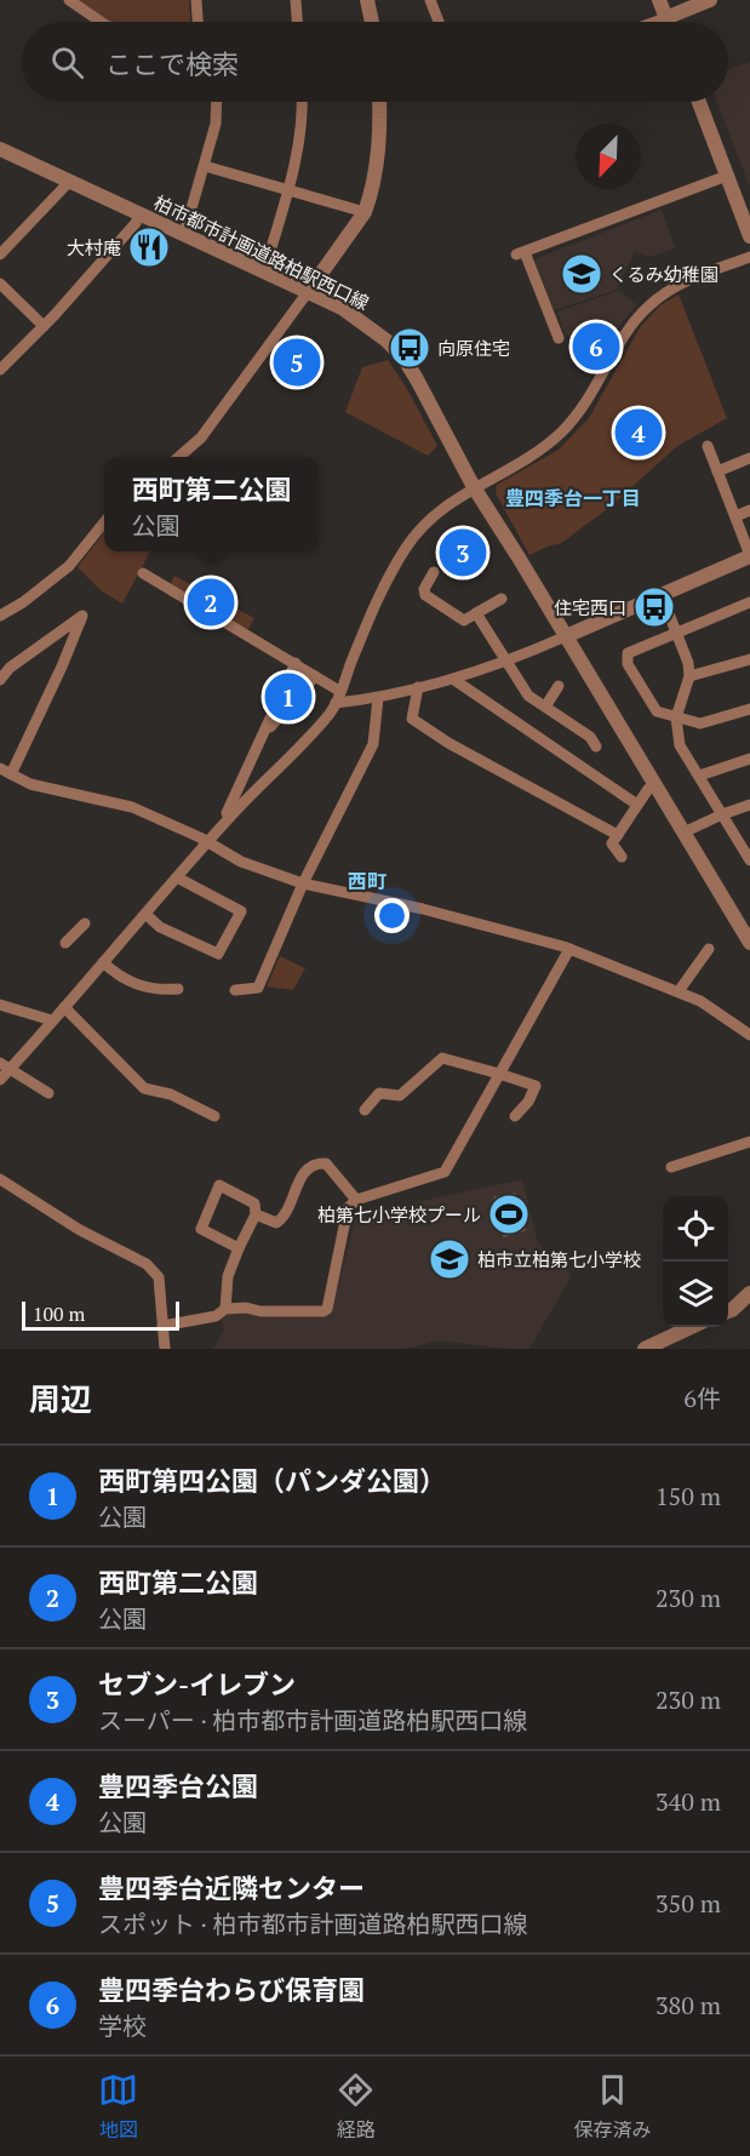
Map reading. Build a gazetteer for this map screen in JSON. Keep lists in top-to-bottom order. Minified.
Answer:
{"streets":{"street":["柏市都市計画道路柏駅西口線"]},"districts":["豊四季台一丁目","西町"],"places":{"restaurant":["大村庵"],"school or university":["くるみ幼稚園","柏市立柏第七小学校"],"bus stop":["向原住宅","住宅西口"],"sports":["柏第七小学校プール"]},"scale_bar":"100 m","north":"bottom left","page":{"search":"ここで検索","pins":["6","5","4","3","2","1"],"popup":["西町第二公園","公園"],"scale":"100 m","heading":["周辺","6件"],"list":[{"mark":"1","name":"西町第四公園（パンダ公園）","note":"公園","value":"150 m"},{"mark":"2","name":"西町第二公園","note":"公園","value":"230 m"},{"mark":"3","name":"セブン-イレブン","note":"スーパー · 柏市都市計画道路柏駅西口線","value":"230 m"},{"mark":"4","name":"豊四季台公園","note":"公園","value":"340 m"},{"mark":"5","name":"豊四季台近隣センター","note":"スポット · 柏市都市計画道路柏駅西口線","value":"350 m"},{"mark":"6","name":"豊四季台わらび保育園","note":"学校","value":"380 m"}],"nav":["地図","経路","保存済み"]}}
